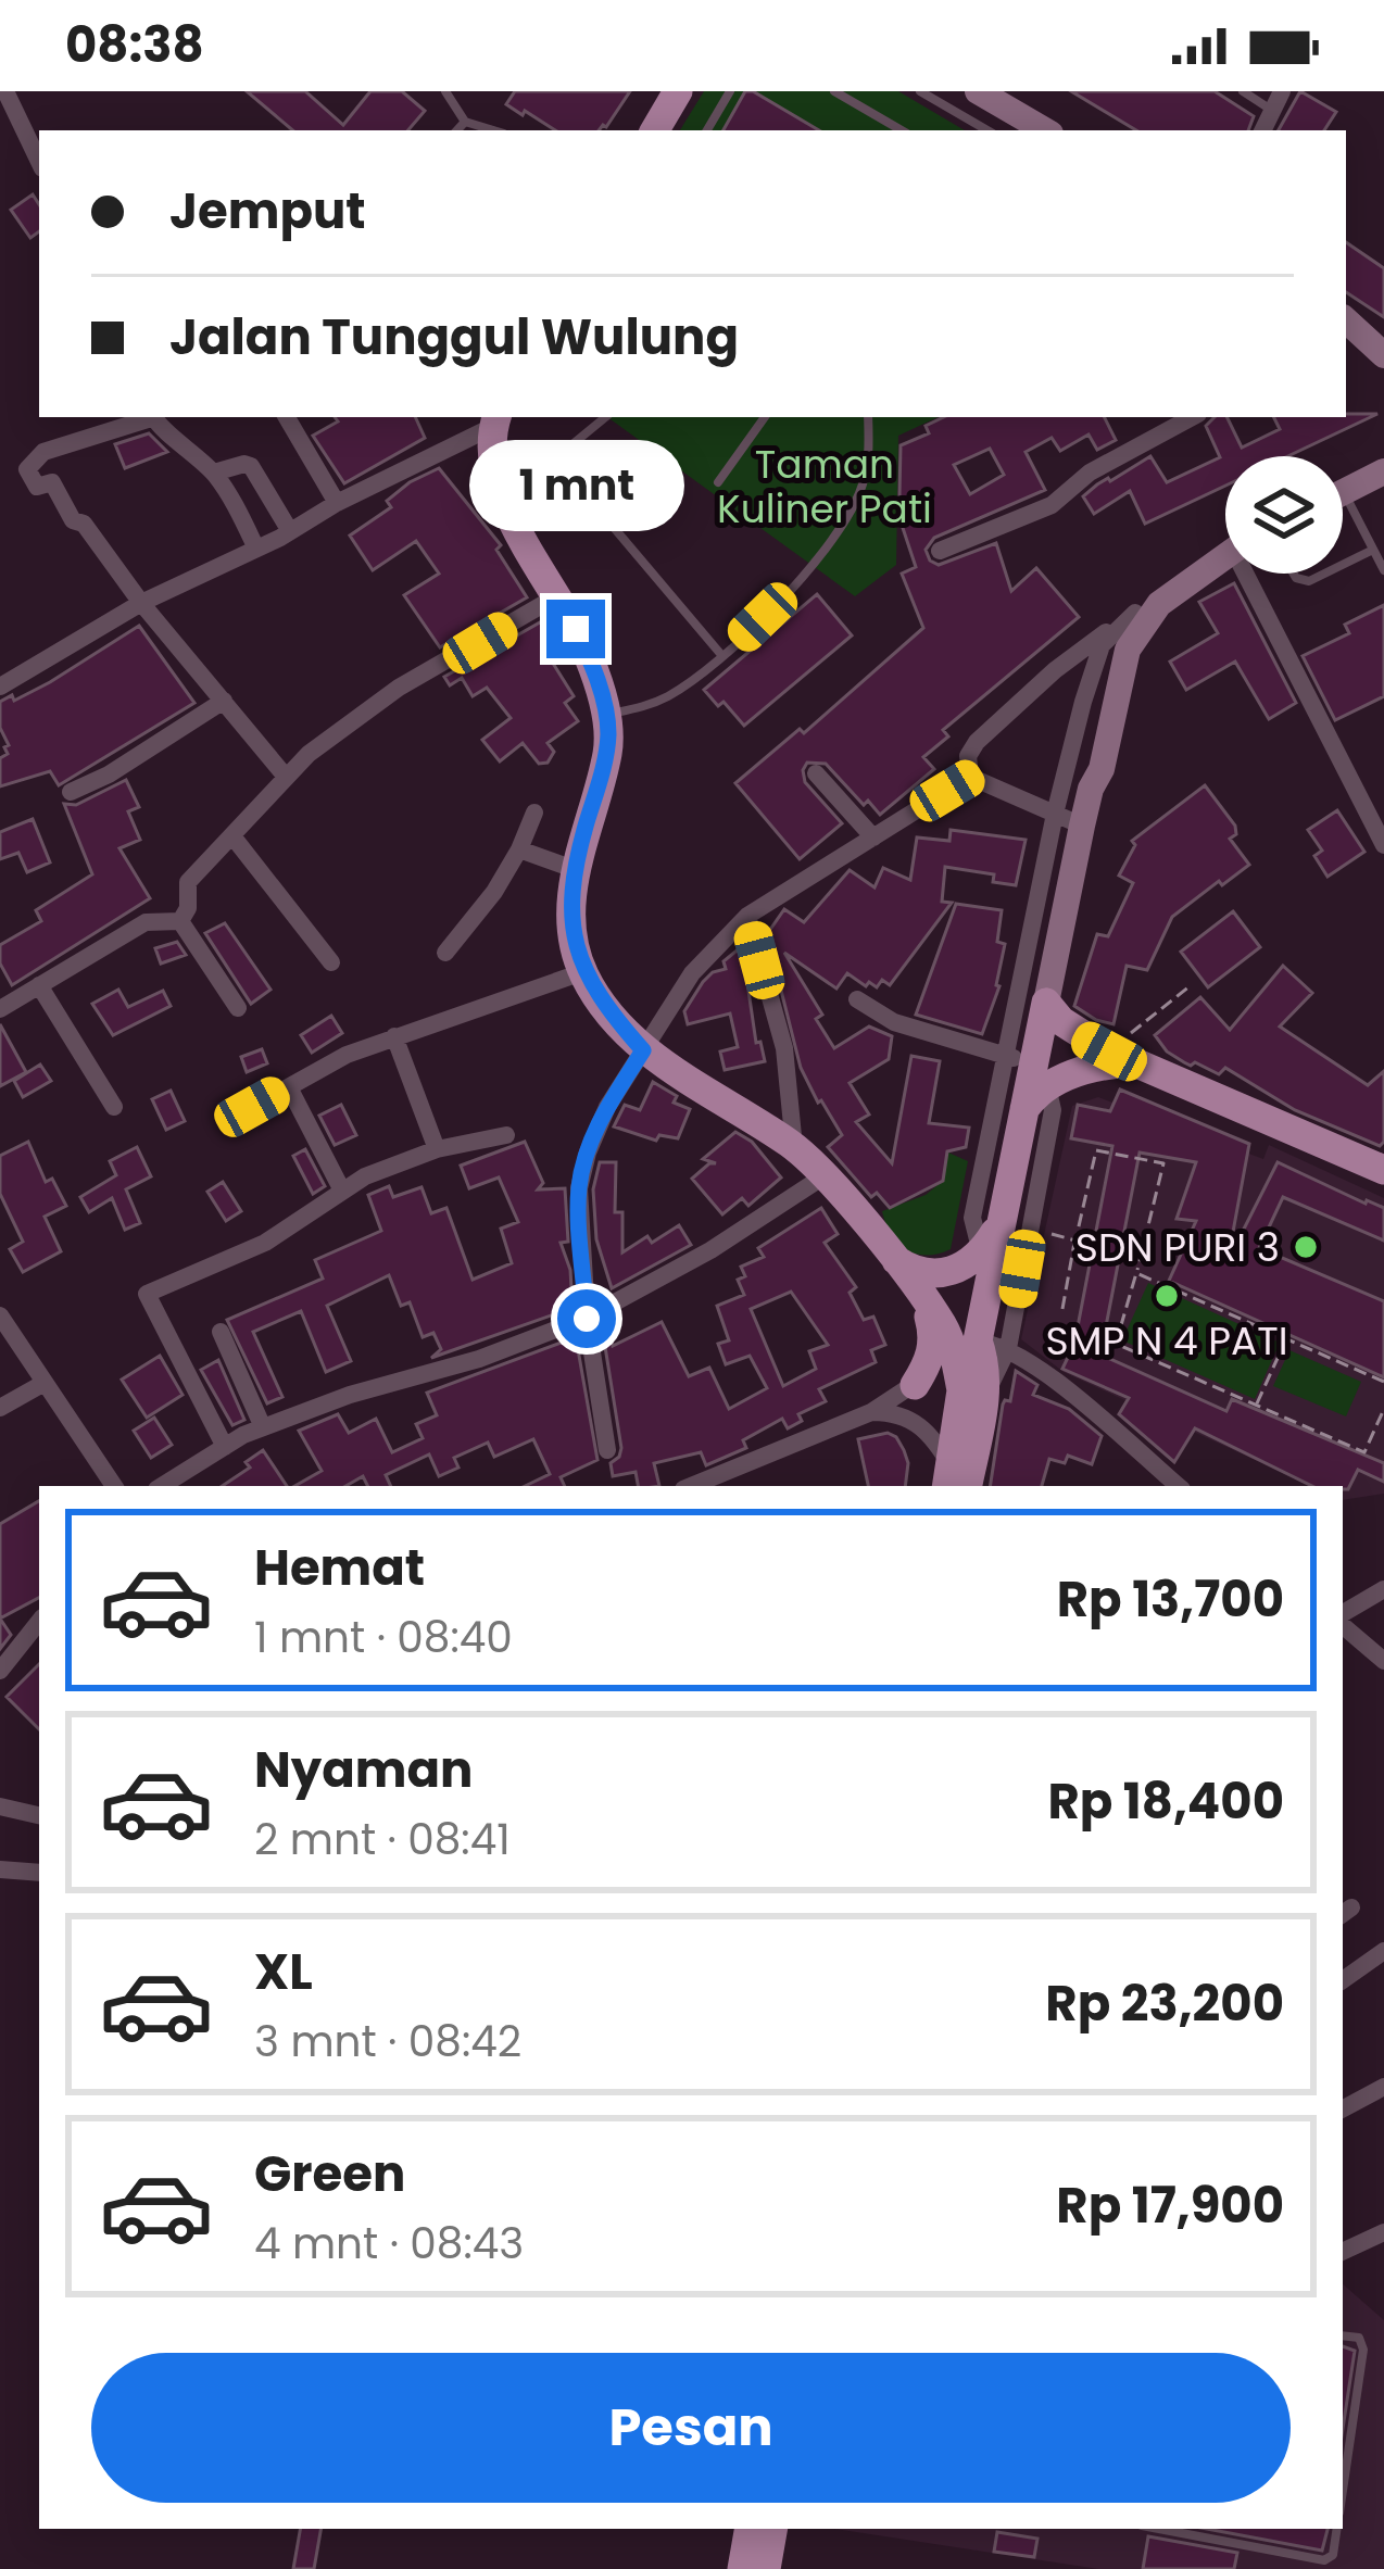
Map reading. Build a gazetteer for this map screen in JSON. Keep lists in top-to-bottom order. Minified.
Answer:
{"parks":["Taman Kuliner Pati"],"places":["SDN PURI 3","SMP N 4 PATI"],"page":{"status":"08:38","banner":["Jemput","Jalan Tunggul Wulung"],"bubble":"1 mnt","list":[{"name":"Hemat","note":"1 mnt · 08:40","value":"Rp 13,700"},{"name":"Nyaman","note":"2 mnt · 08:41","value":"Rp 18,400"},{"name":"XL","note":"3 mnt · 08:42","value":"Rp 23,200"},{"name":"Green","note":"4 mnt · 08:43","value":"Rp 17,900"}],"buttons":"Pesan"}}
